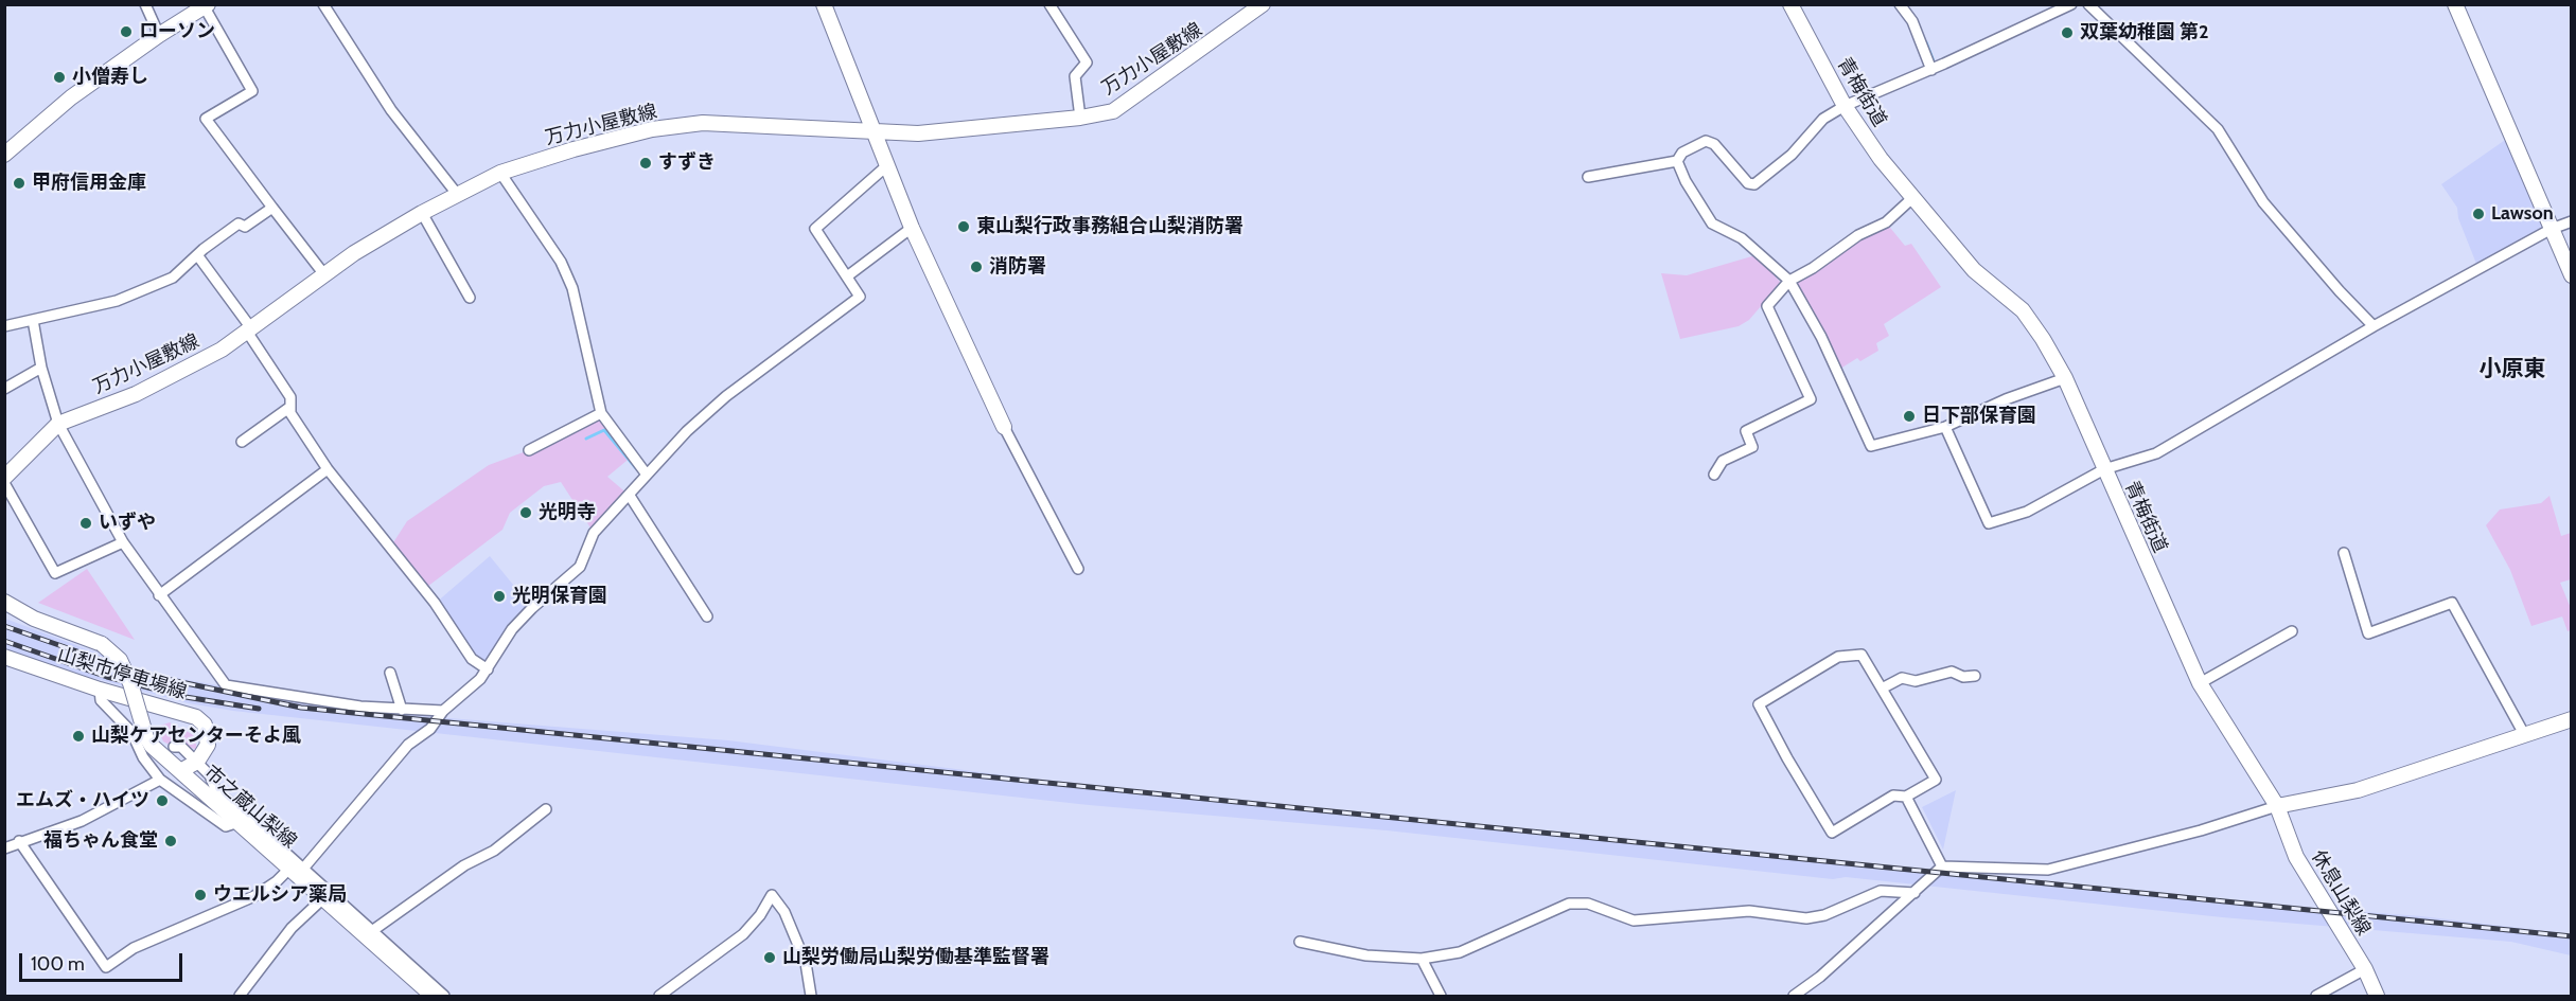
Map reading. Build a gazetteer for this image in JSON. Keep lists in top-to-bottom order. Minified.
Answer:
{"streets":{"main road":["万力小屋敷線","青梅街道","山梨市停車場線","市之蔵山梨線","休息山梨線"]},"crossings":[["青梅街道","休息山梨線"]],"districts":["小原東"],"places":["ローソン","双葉幼稚園 第2","小僧寿し","すずき","甲府信用金庫","Lawson","東山梨行政事務組合山梨消防署","消防署","日下部保育園","光明寺","いずや","光明保育園","山梨ケアセンターそよ風","エムズ・ハイツ","福ちゃん食堂","ウエルシア薬局","山梨労働局山梨労働基準監督署"],"scale_bar":"100 m"}
